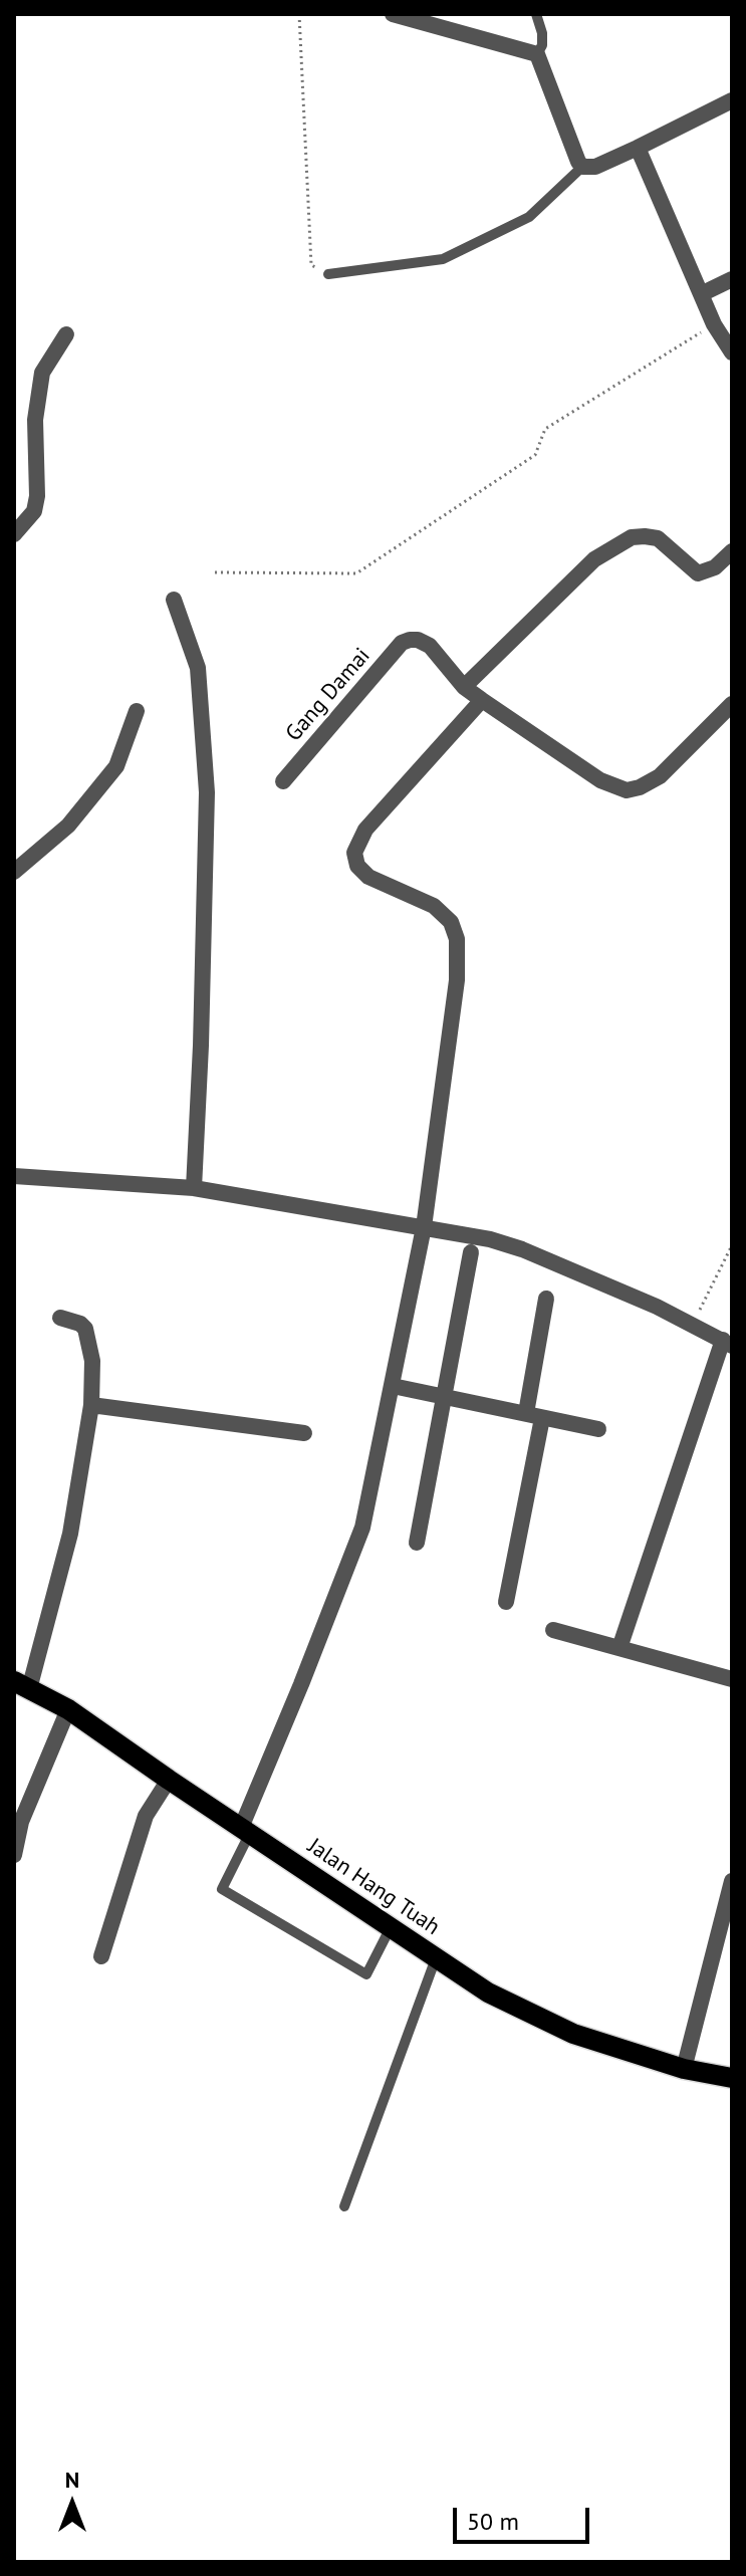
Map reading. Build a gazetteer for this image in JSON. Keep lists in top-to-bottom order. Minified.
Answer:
{"streets":{"main road":["Jalan Hang Tuah"],"street":["Gang Damai"]},"scale_bar":"50 m","north":"top"}
